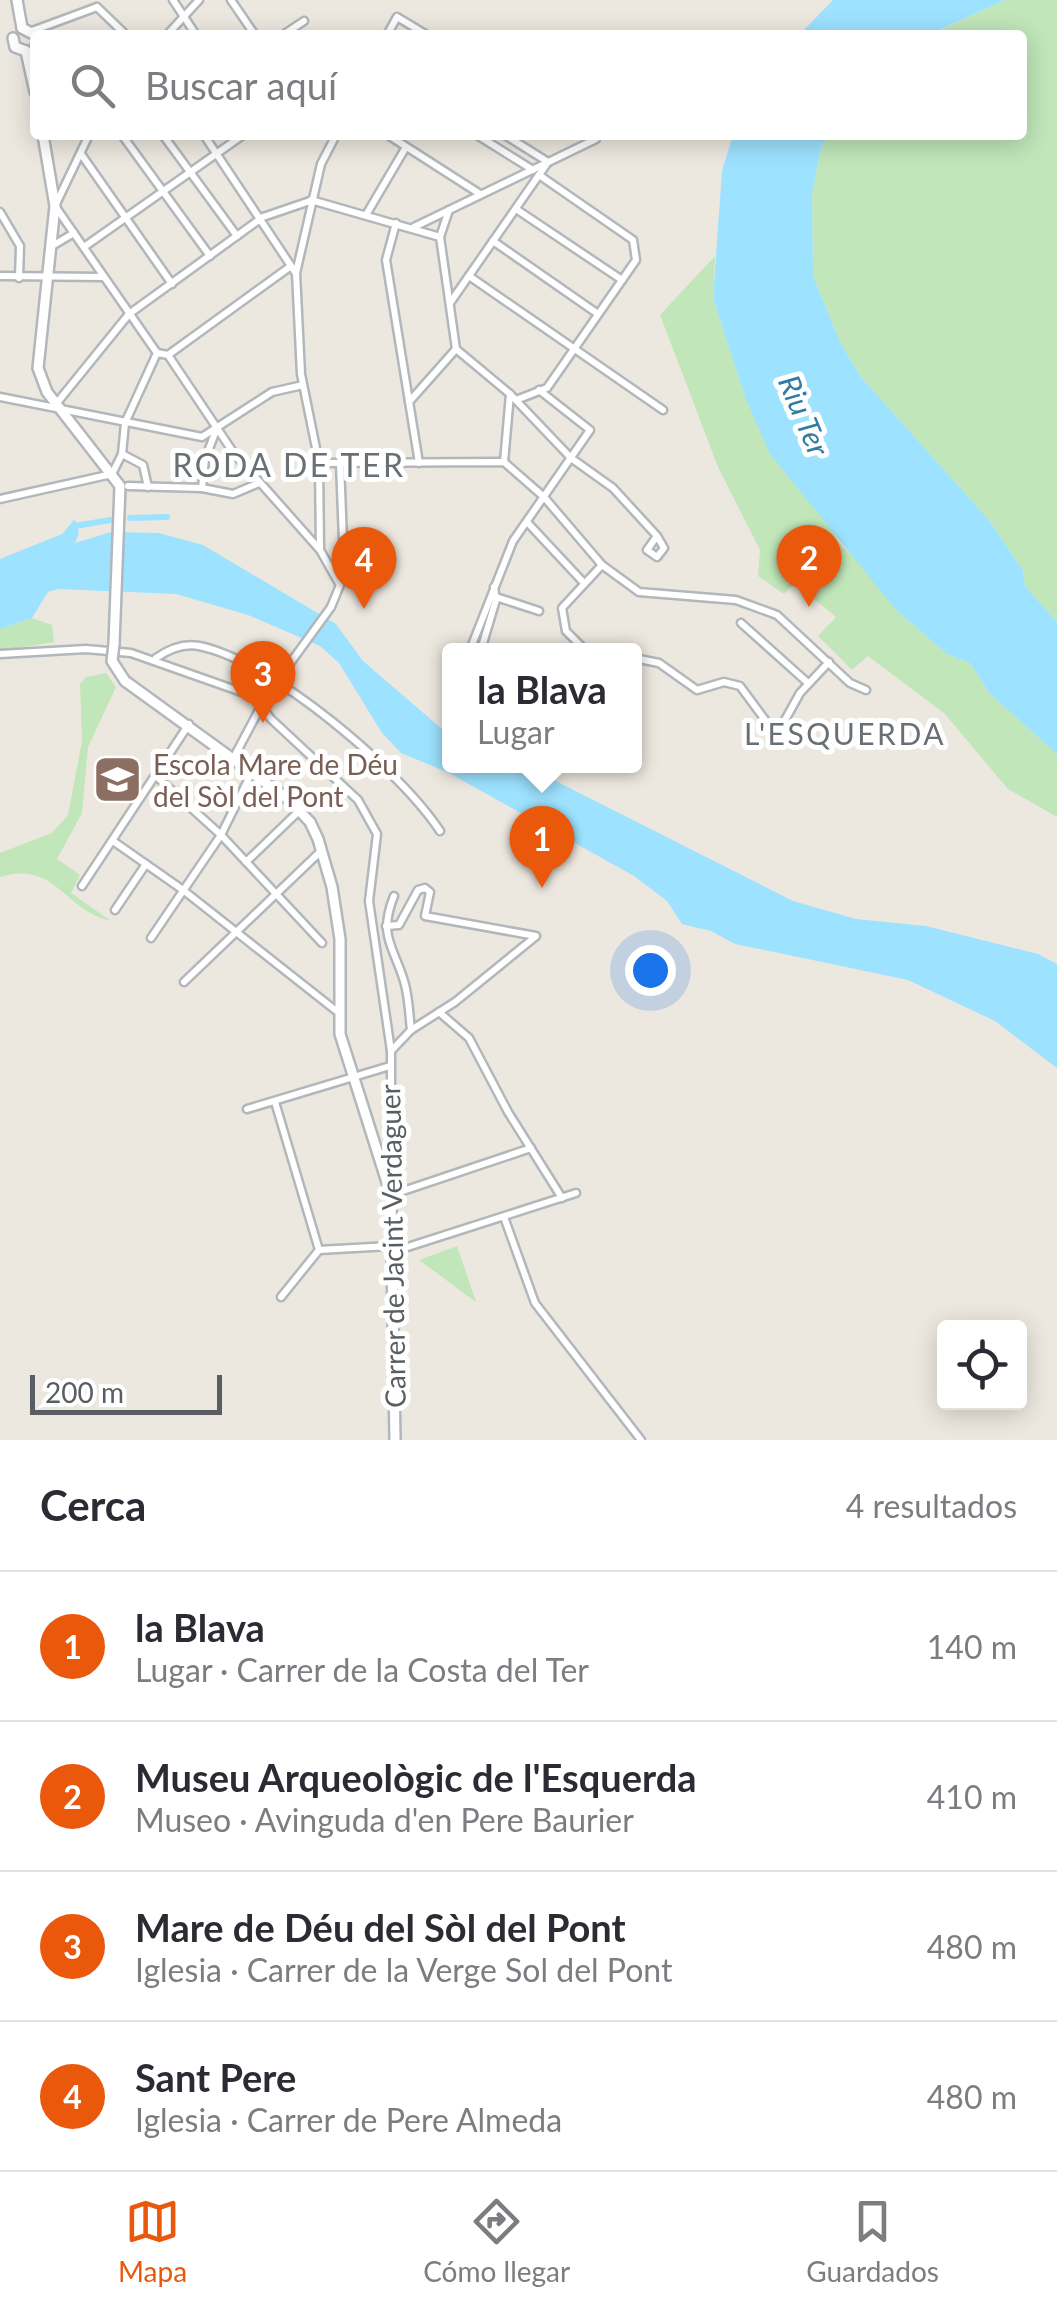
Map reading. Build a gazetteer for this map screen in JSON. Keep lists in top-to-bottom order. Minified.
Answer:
{"streets":{"street":["Carrer de Jacint Verdaguer"]},"districts":["RODA DE TER","L'ESQUERDA"],"water":["Riu Ter"],"places":{"school or university":["Escola Mare de Déu del Sòl del Pont"]},"scale_bar":"200 m","page":{"search":"Buscar aquí","pins":["2","4","3","1"],"popup":["la Blava","Lugar"],"scale":"200 m","heading":["Cerca","4 resultados"],"list":[{"mark":"1","name":"la Blava","note":"Lugar · Carrer de la Costa del Ter","value":"140 m"},{"mark":"2","name":"Museu Arqueològic de l'Esquerda","note":"Museo · Avinguda d'en Pere Baurier","value":"410 m"},{"mark":"3","name":"Mare de Déu del Sòl del Pont","note":"Iglesia · Carrer de la Verge Sol del Pont","value":"480 m"},{"mark":"4","name":"Sant Pere","note":"Iglesia · Carrer de Pere Almeda","value":"480 m"}],"nav":["Mapa","Cómo llegar","Guardados"]}}
